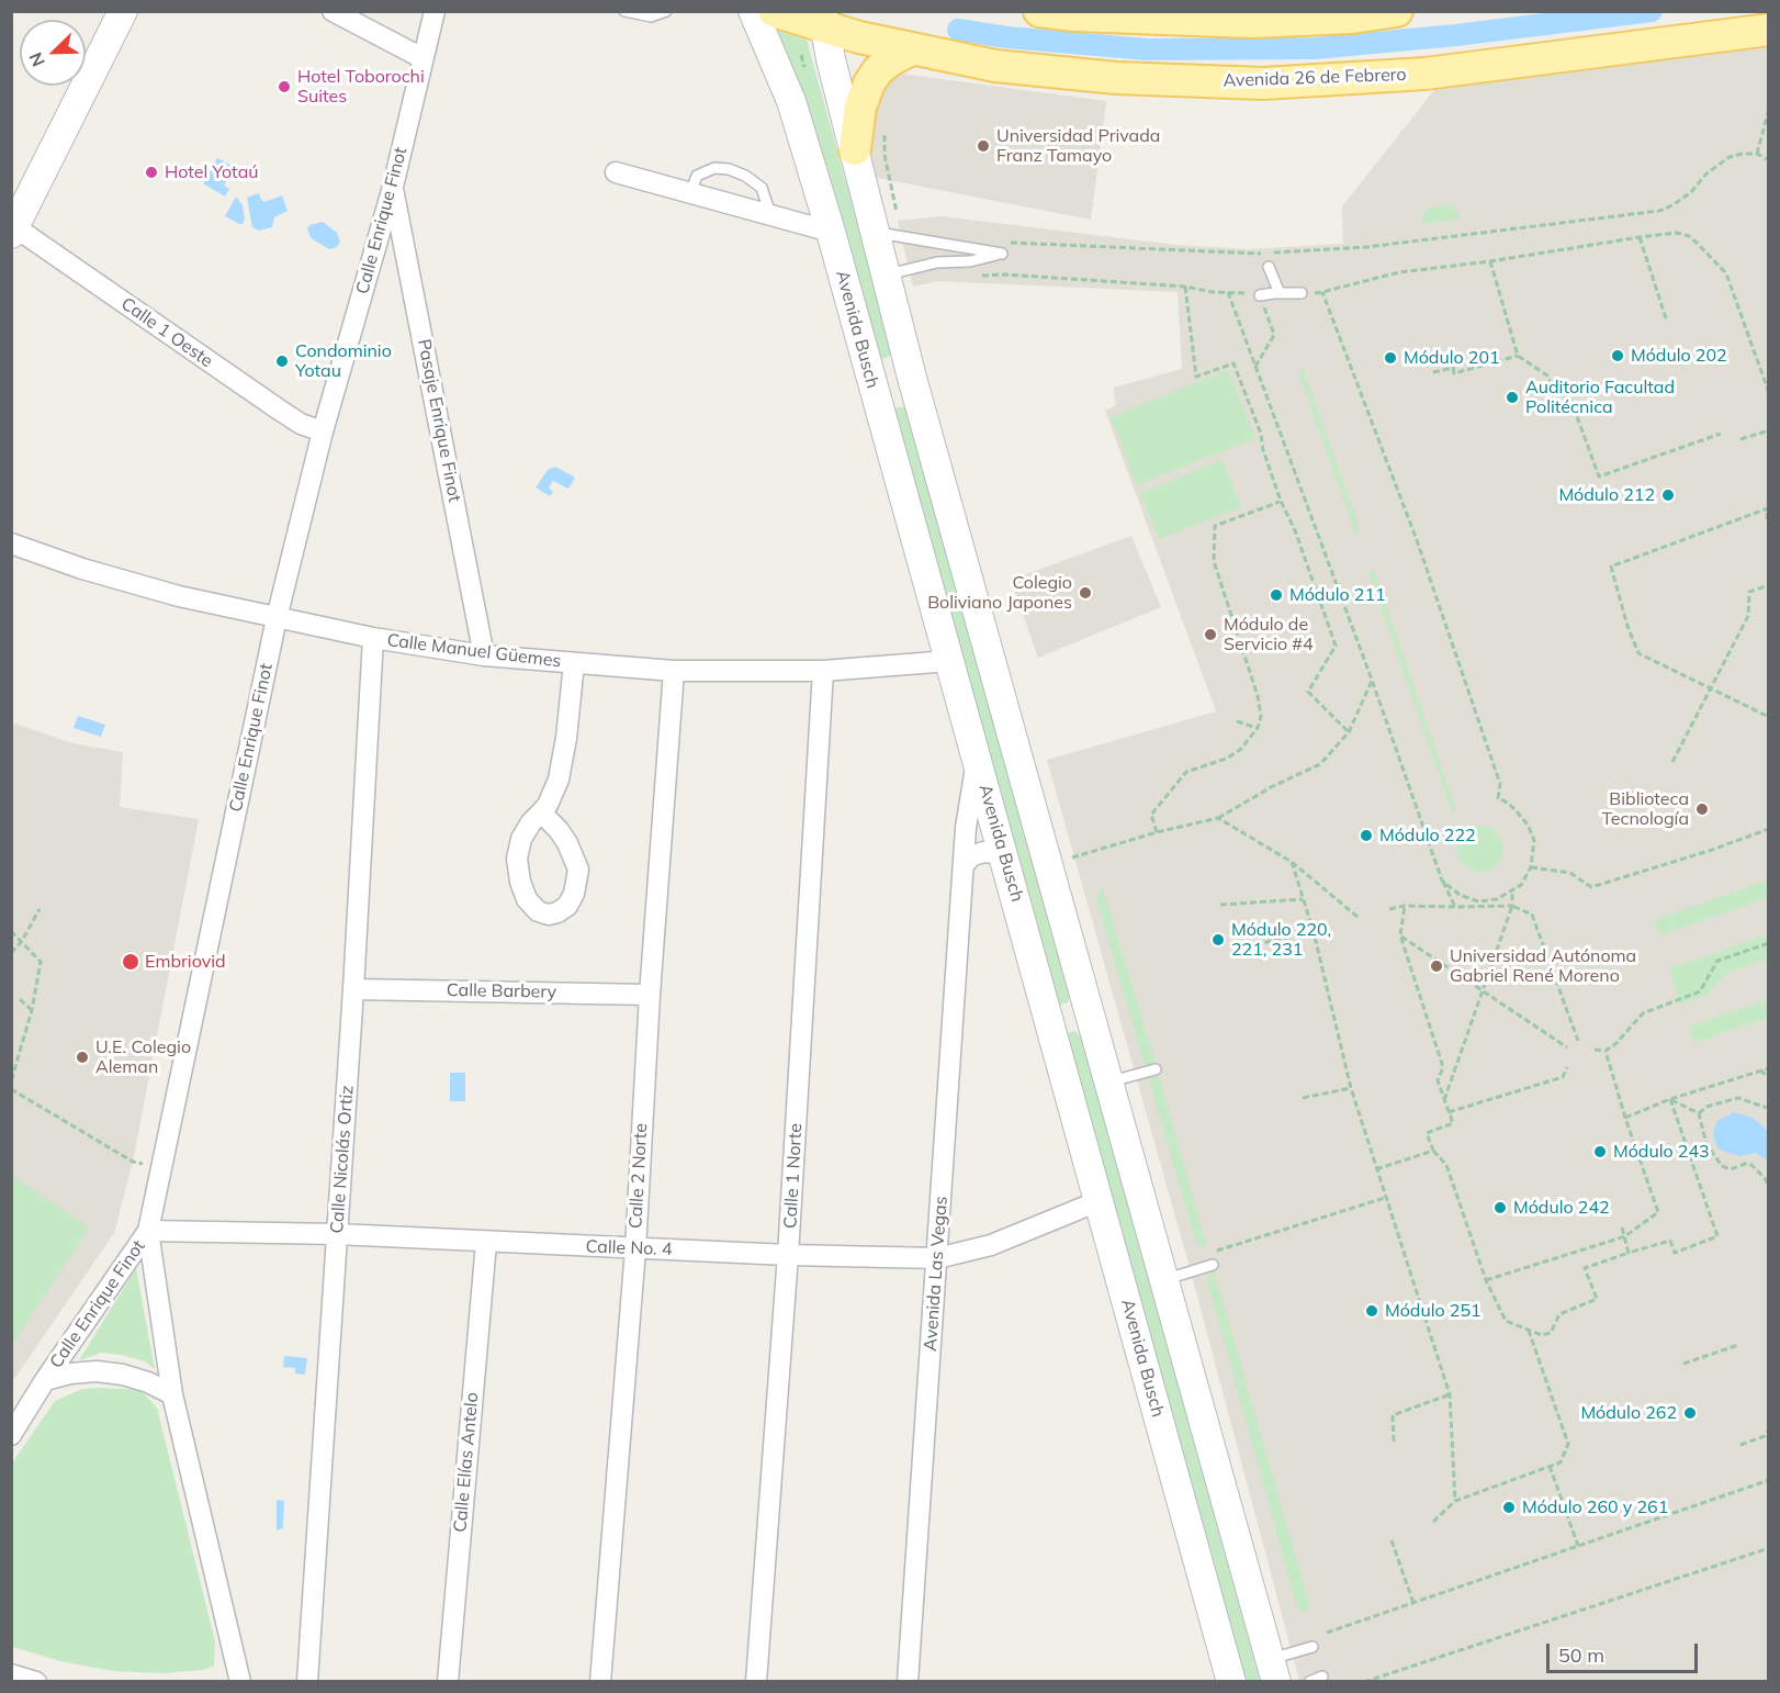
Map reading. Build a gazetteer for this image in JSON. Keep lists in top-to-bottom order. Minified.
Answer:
{"streets":{"main road":["Avenida 26 de Febrero","Avenida Busch"],"street":["Calle Enrique Finot","Calle 1 Oeste","Pasaje Enrique Finot","Calle Manuel Güemes","Calle Barbery","Calle Nicolás Ortiz","Calle 2 Norte","Calle 1 Norte","Calle No. 4","Avenida Las Vegas","Calle Elías Antelo"]},"crossings":[["Calle Enrique Finot","Calle 1 Oeste"],["Calle Enrique Finot","Pasaje Enrique Finot"],["Calle Enrique Finot","Calle Manuel Güemes"],["Calle Enrique Finot","Calle No. 4"],["Avenida Busch","Calle Manuel Güemes"],["Avenida Busch","Calle No. 4"],["Avenida Busch","Avenida Las Vegas"],["Pasaje Enrique Finot","Calle Manuel Güemes"],["Calle Manuel Güemes","Calle Nicolás Ortiz"],["Calle Manuel Güemes","Calle 2 Norte"],["Calle Manuel Güemes","Calle 1 Norte"],["Calle Barbery","Calle Nicolás Ortiz"],["Calle Barbery","Calle 2 Norte"],["Calle Nicolás Ortiz","Calle No. 4"],["Calle 2 Norte","Calle No. 4"],["Calle 1 Norte","Calle No. 4"],["Calle No. 4","Avenida Las Vegas"],["Calle No. 4","Calle Elías Antelo"]],"places":["Hotel Toborochi Suites","Universidad Privada Franz Tamayo","Hotel Yotaú","Módulo 202","Módulo 201","Condominio Yotau","Auditorio Facultad Politécnica","Módulo 212","Colegio Boliviano Japones","Módulo 211","Módulo de Servicio #4","Biblioteca Tecnología","Módulo 222","Módulo 220, 221, 231","Embriovid","Universidad Autónoma Gabriel René Moreno","U.E. Colegio Aleman","Módulo 243","Módulo 242","Módulo 251","Módulo 262","Módulo 260 y 261"],"scale_bar":"50 m","north":"bottom left"}
